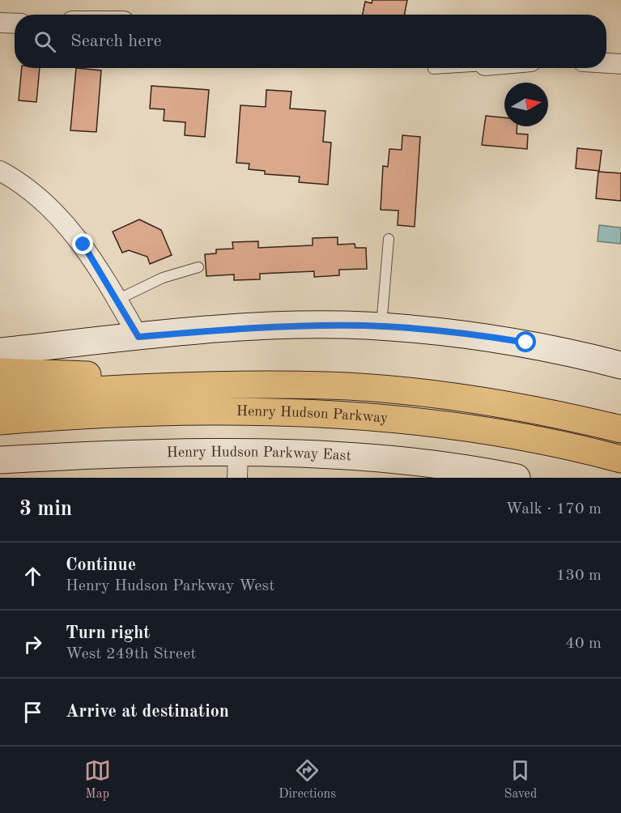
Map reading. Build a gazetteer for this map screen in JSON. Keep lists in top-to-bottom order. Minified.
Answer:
{"streets":{"highway":["Henry Hudson Parkway"],"main road":["Henry Hudson Parkway East"]},"north":"right","page":{"search":"Search here","heading":["3 min","Walk · 170 m"],"list":[["Continue","Henry Hudson Parkway West","130 m"],["Turn right","West 249th Street","40 m"],"Arrive at destination"],"nav":["Map","Directions","Saved"]}}
